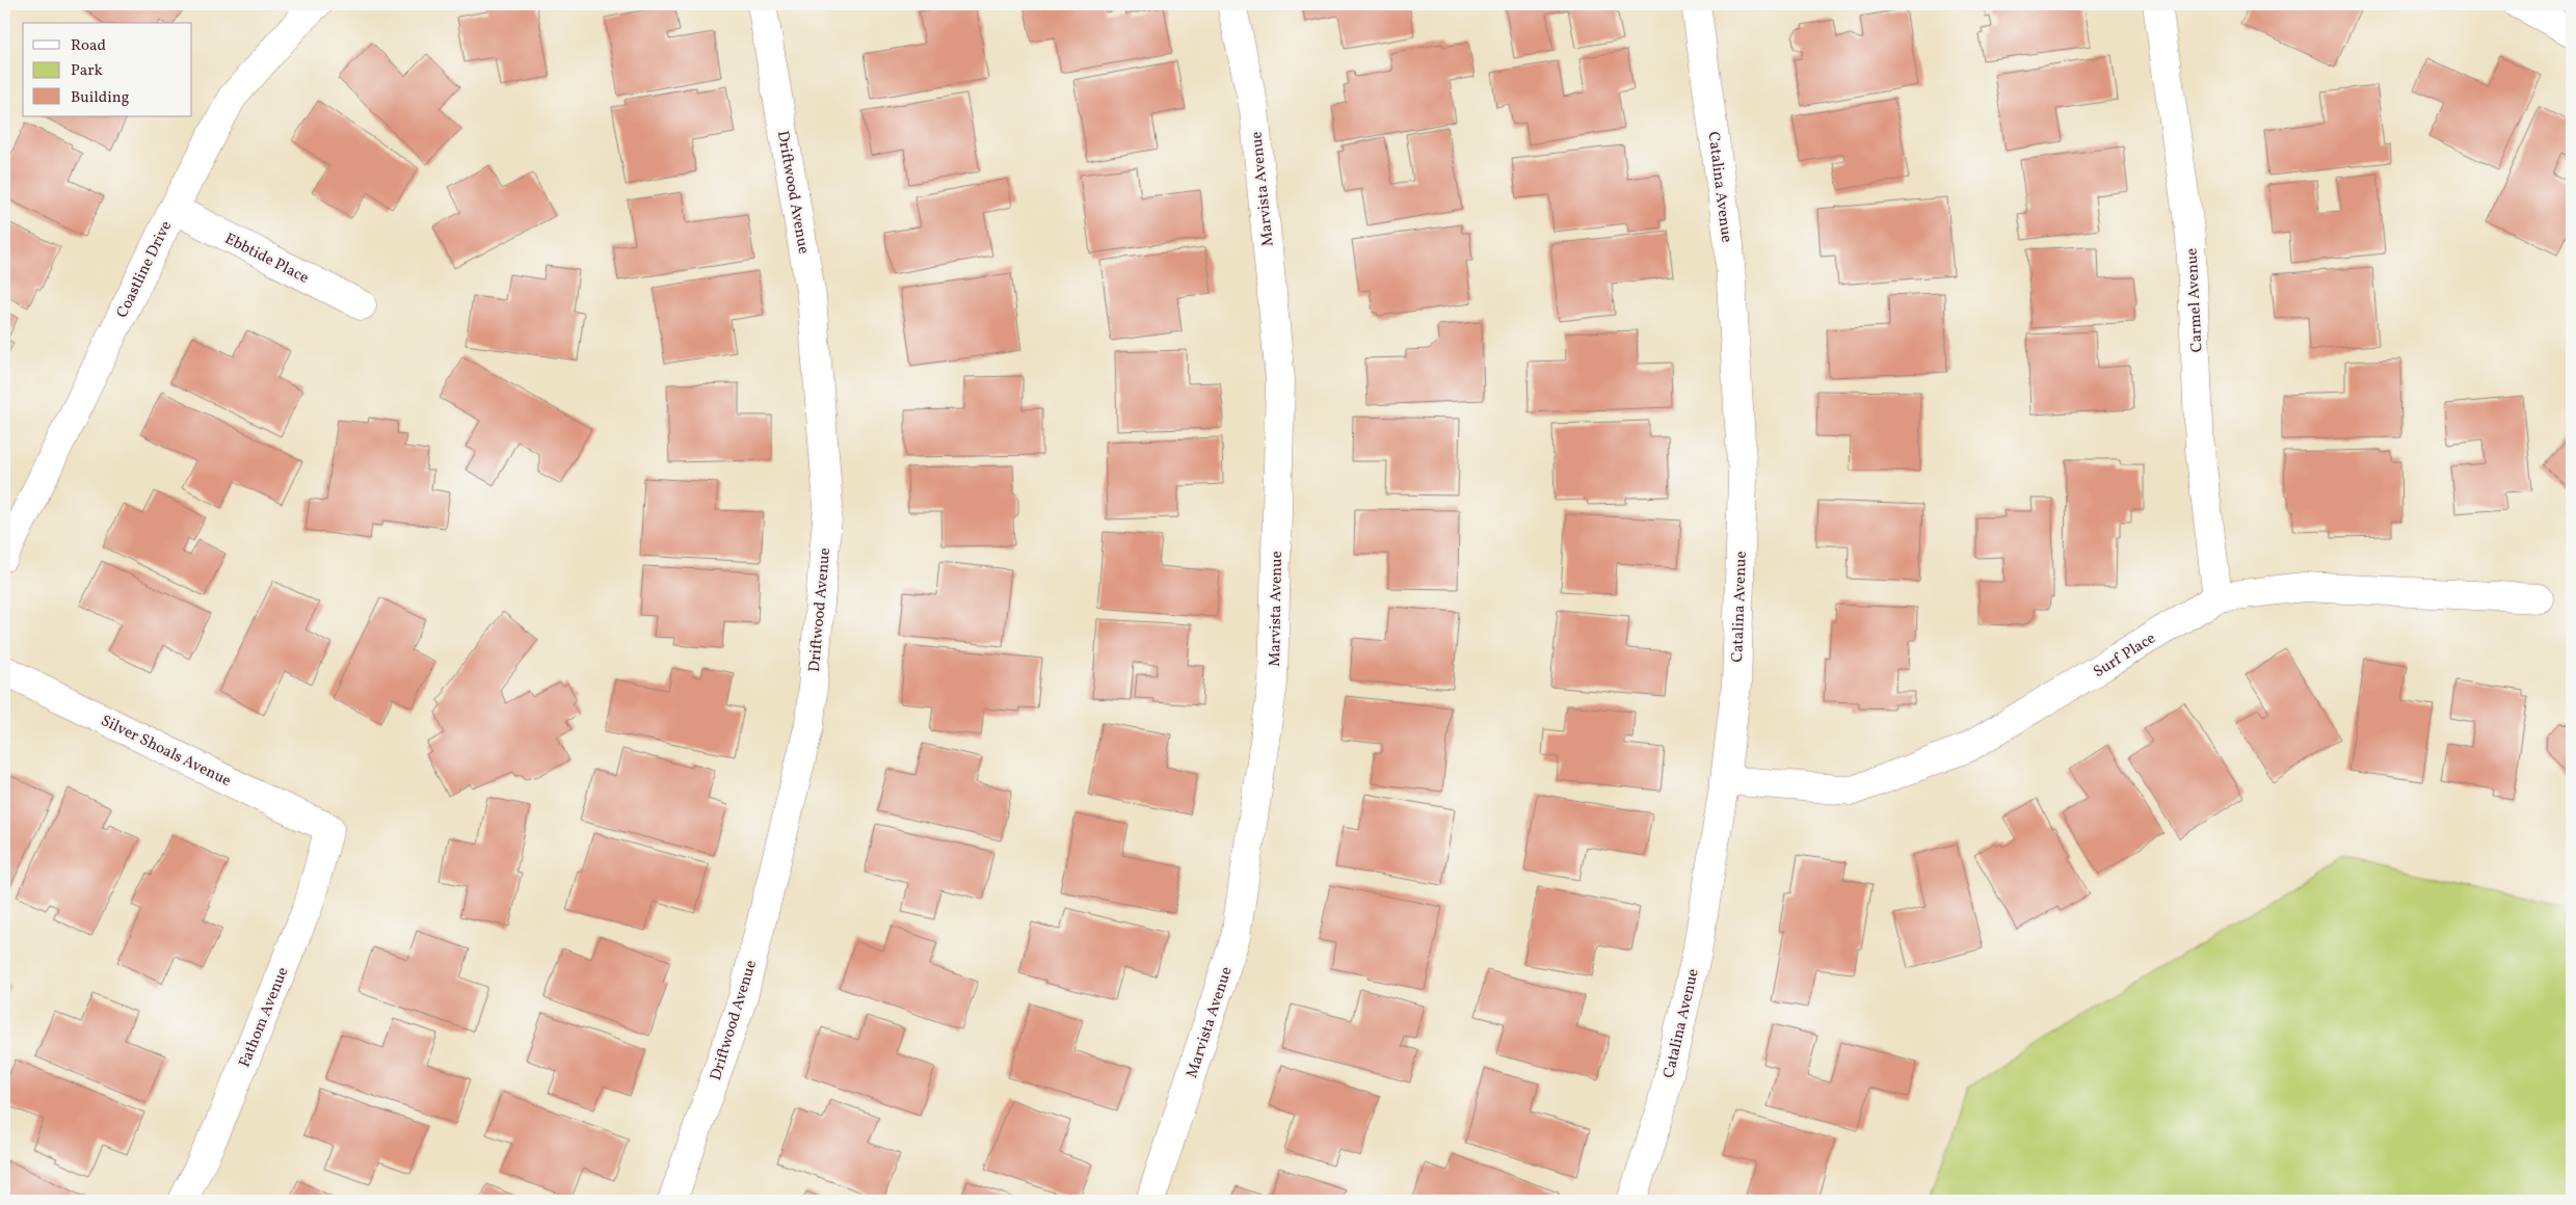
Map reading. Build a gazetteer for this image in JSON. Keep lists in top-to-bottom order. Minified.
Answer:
{"streets":{"street":["Catalina Avenue","Marvista Avenue","Driftwood Avenue","Ebbtide Place","Coastline Drive","Carmel Avenue","Surf Place","Silver Shoals Avenue","Fathom Avenue"]},"crossings":[["Catalina Avenue","Surf Place"],["Ebbtide Place","Coastline Drive"],["Carmel Avenue","Surf Place"],["Silver Shoals Avenue","Fathom Avenue"]],"legend":["Road","Park","Building"]}
